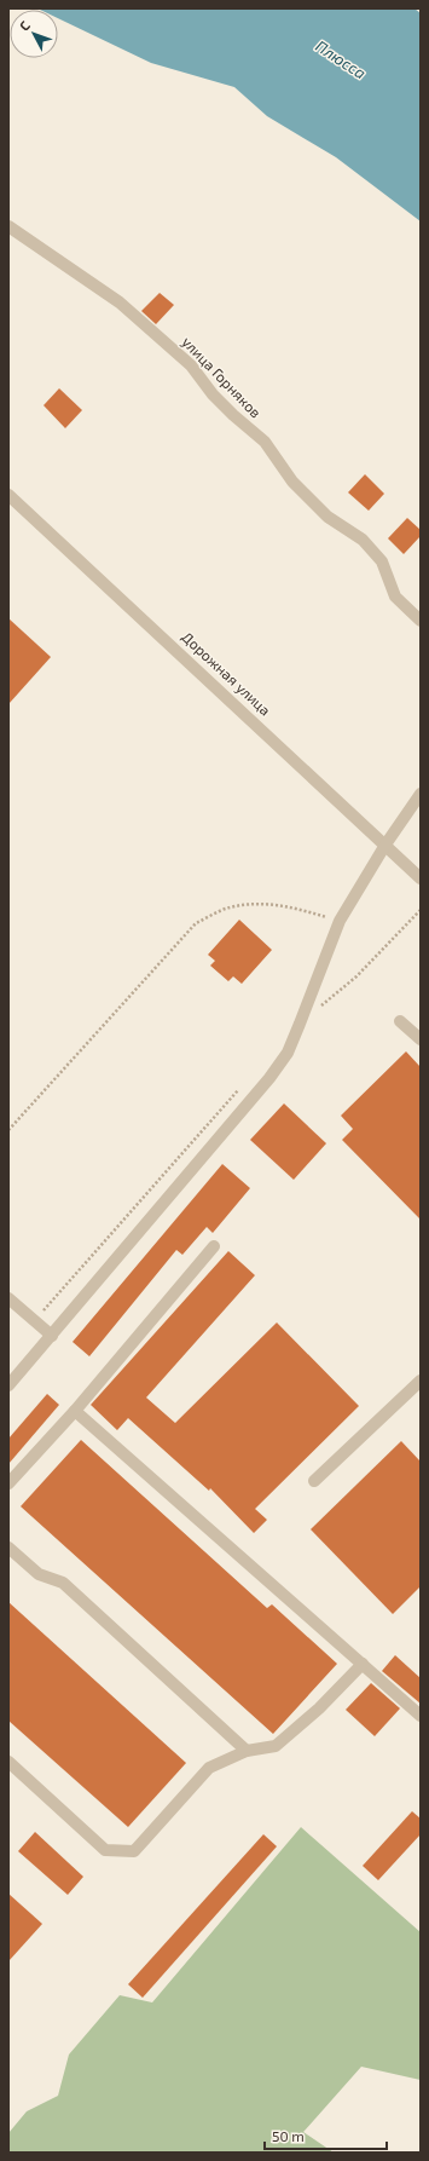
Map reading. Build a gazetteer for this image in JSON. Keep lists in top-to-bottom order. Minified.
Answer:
{"streets":{"street":["улица Горняков","Дорожная улица"]},"water":["Плюсса"],"scale_bar":"50 m","north":"top left"}
